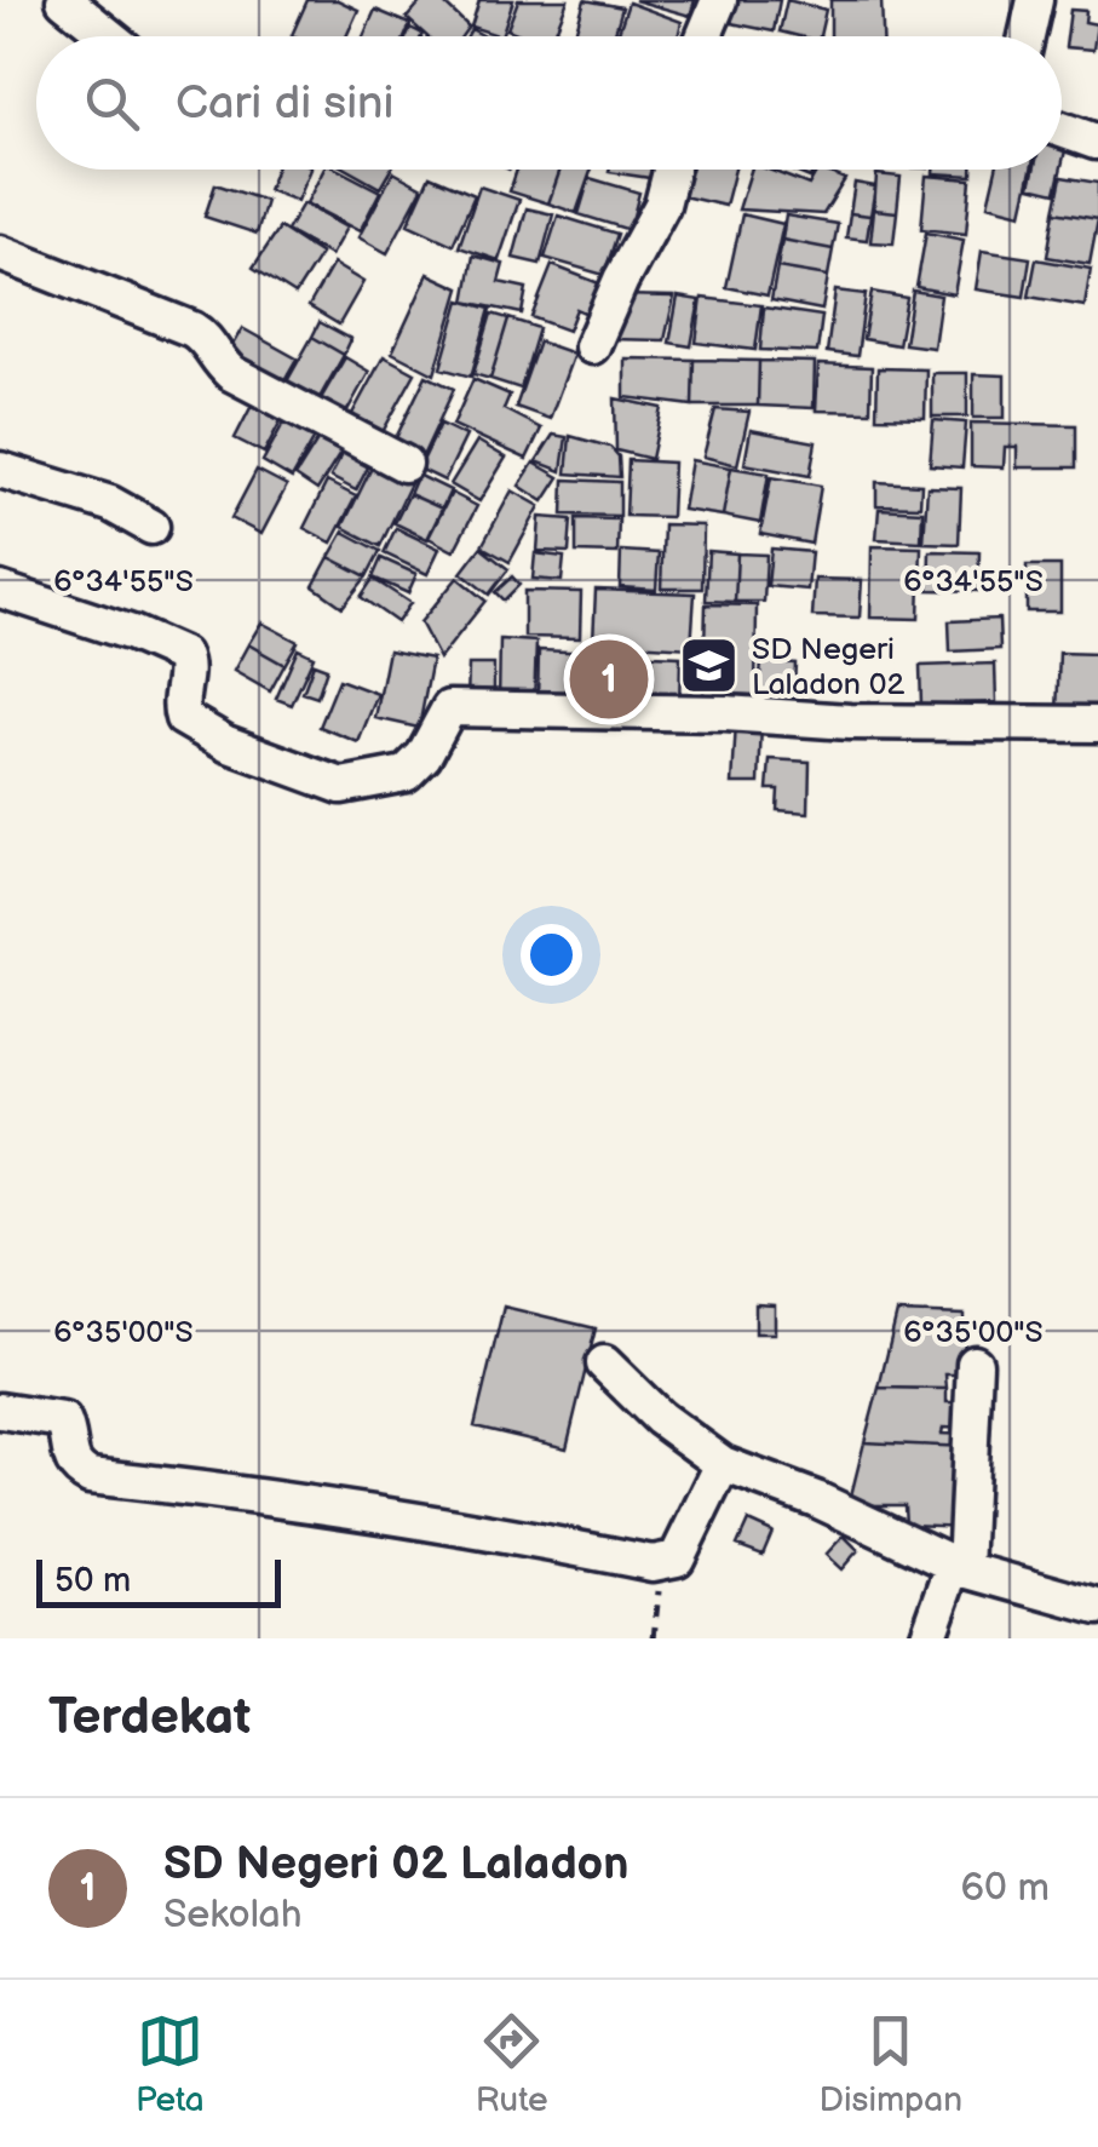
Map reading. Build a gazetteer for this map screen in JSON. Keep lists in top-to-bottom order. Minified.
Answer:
{"places":{"school or university":["SD Negeri Laladon 02"]},"scale_bar":"50 m","page":{"search":"Cari di sini","pins":"1","scale":"50 m","heading":"Terdekat","list":[{"mark":"1","name":"SD Negeri 02 Laladon","note":"Sekolah","value":"60 m"}],"nav":["Peta","Rute","Disimpan"]},"coordinates":["6°34'55\"S","6°35'00\"S"]}
